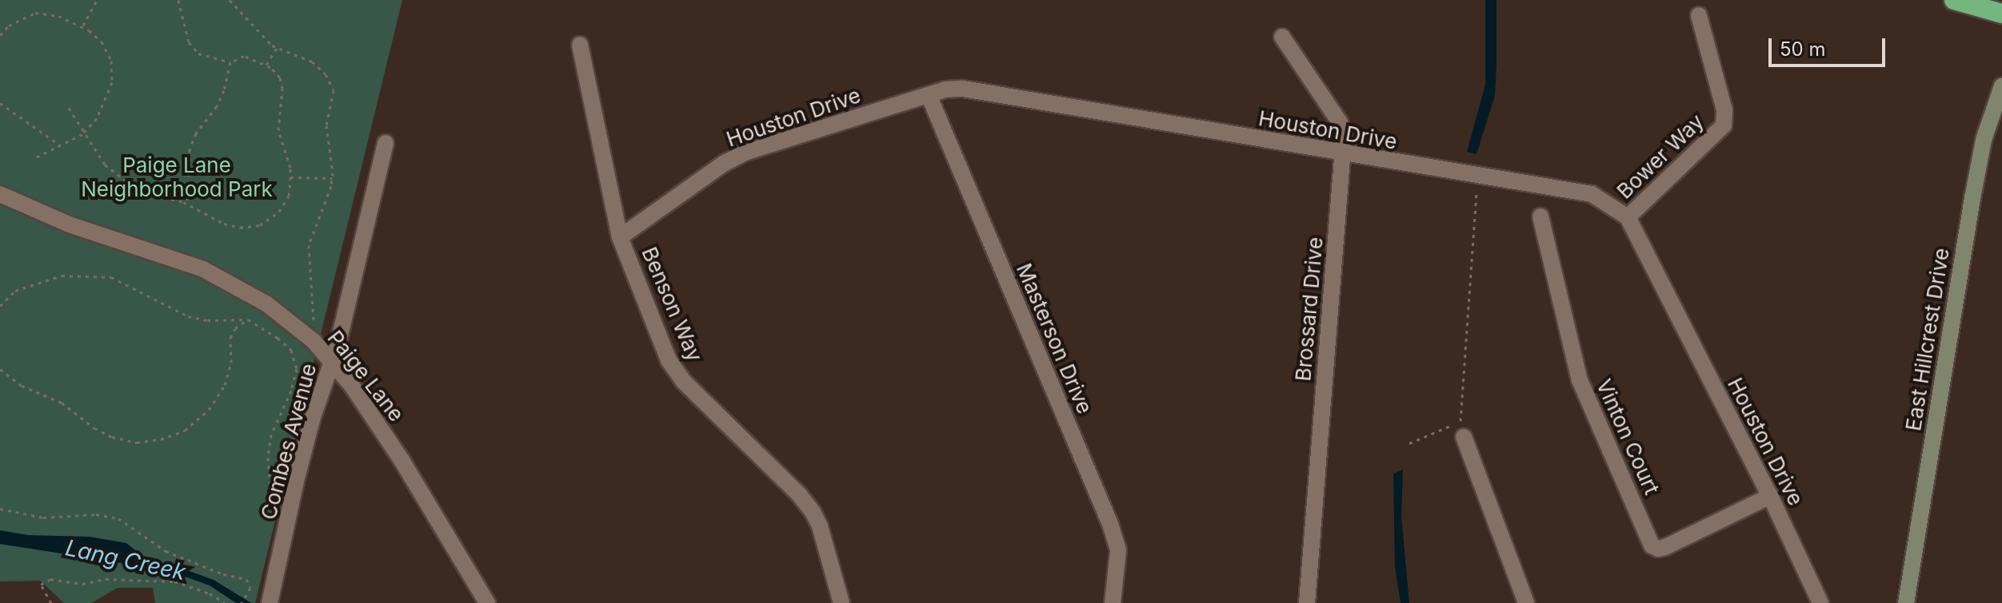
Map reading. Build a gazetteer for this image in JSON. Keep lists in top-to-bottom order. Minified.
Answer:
{"streets":{"main road":["East Hillcrest Drive"],"street":["Houston Drive","Bower Way","Benson Way","Brossard Drive","Masterson Drive","Paige Lane","Vinton Court","Combes Avenue"]},"crossings":[["Houston Drive","Bower Way"],["Houston Drive","Benson Way"],["Houston Drive","Brossard Drive"],["Houston Drive","Masterson Drive"],["Houston Drive","Vinton Court"],["Paige Lane","Combes Avenue"]],"water":["Lang Creek"],"parks":["Paige Lane Neighborhood Park"],"scale_bar":"50 m"}
